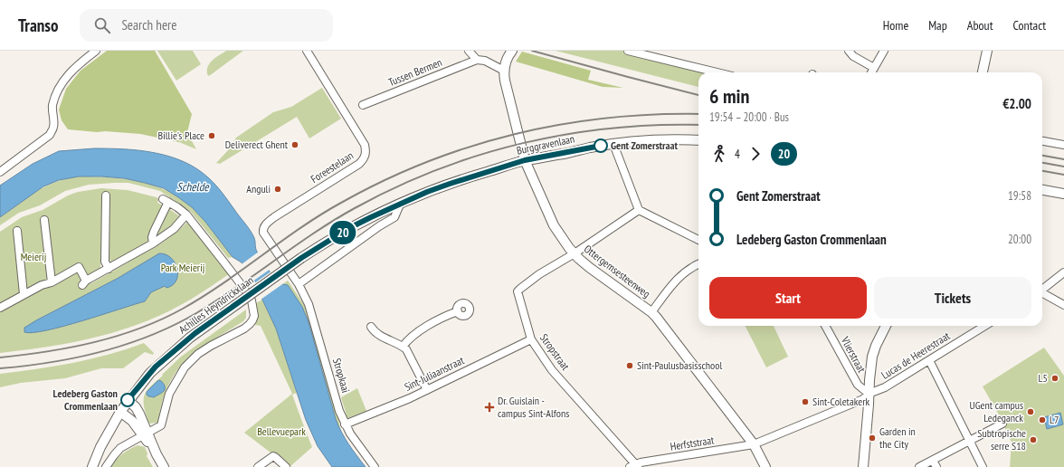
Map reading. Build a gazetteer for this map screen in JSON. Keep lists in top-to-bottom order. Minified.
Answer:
{"streets":{"street":["Tussen Bermen","Burggravenlaan","Foreestelaan","Ottergemsesteenweg","Achilles Heyndrickxlaan","Stropstraat","Vlierstraat","Lucas de Heerestraat","Sint-Juliaanstraat","Stropkaai","Herfststraat"]},"crossings":[["Burggravenlaan","Ottergemsesteenweg"],["Burggravenlaan","Achilles Heyndrickxlaan"],["Foreestelaan","Stropkaai"],["Ottergemsesteenweg","Stropstraat"],["Ottergemsesteenweg","Lucas de Heerestraat"],["Ottergemsesteenweg","Herfststraat"],["Stropstraat","Sint-Juliaanstraat"],["Stropstraat","Herfststraat"],["Vlierstraat","Lucas de Heerestraat"],["Lucas de Heerestraat","Herfststraat"],["Sint-Juliaanstraat","Stropkaai"]],"water":["Schelde"],"parks":["Meierij","Park Meierij","Bellevuepark"],"places":{"other":["Billie's Place","Deliverect Ghent","Gent Zomerstraat","Anguli","Sint-Paulusbasisschool","L5","Ledeberg Gaston Crommenlaan","Sint-Coletakerk","UGent campus Ledeganck","L7","Garden in the City","Subtropische serre S18"],"health":["Dr. Guislain - campus Sint-Alfons"]},"lines":["bus line 20"],"page":{"header":"Transo","search":"Search here","nav":["Home","Map","About","Contact"],"on_map":"20","heading":["6 min","19:54 – 20:00 · Bus","€2.00"],"legs":["4","20"],"list":[{"name":"Gent Zomerstraat","value":"19:58"},{"name":"Ledeberg Gaston Crommenlaan","value":"20:00"}],"buttons":["Start","Tickets"]}}
